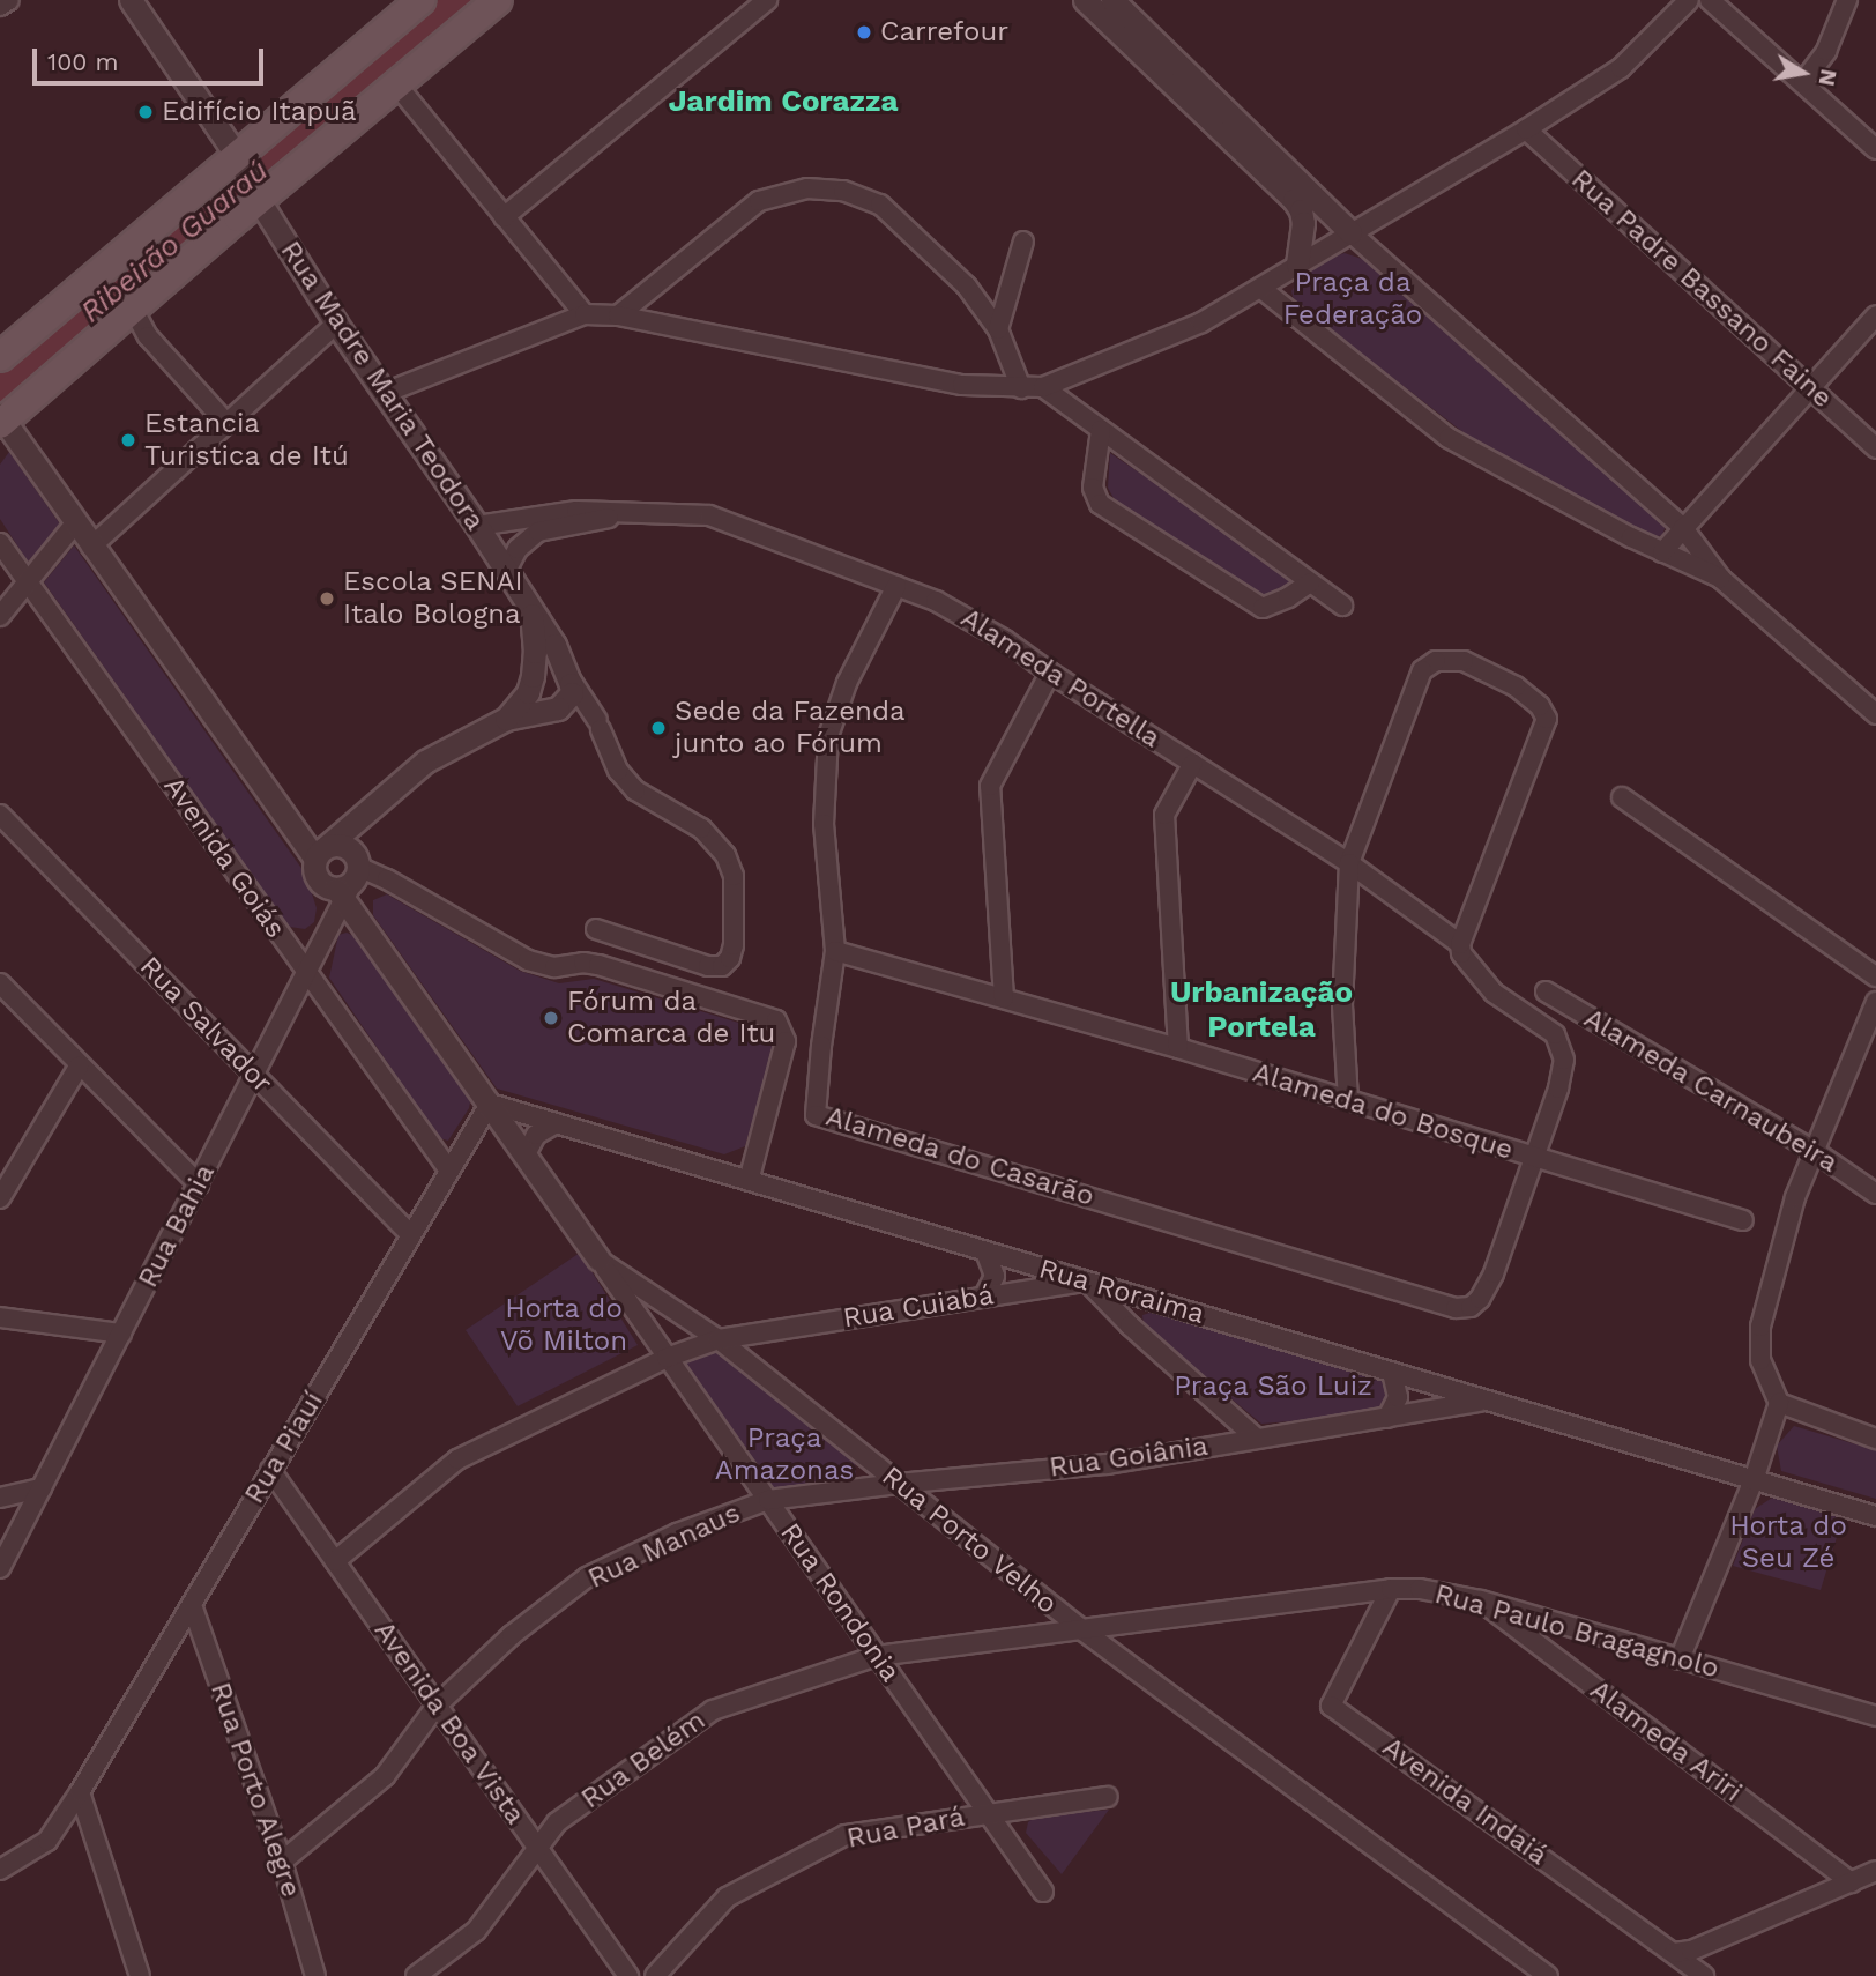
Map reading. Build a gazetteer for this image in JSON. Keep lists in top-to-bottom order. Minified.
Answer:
{"streets":{"street":["Rua Padre Bassano Faine","Rua Madre Maria Teodora","Alameda Portella","Avenida Goiás","Rua Salvador","Alameda Carnaubeira","Alameda do Bosque","Alameda do Casarão","Rua Bahia","Rua Roraima","Rua Cuiabá","Rua Piauí","Rua Goiânia","Rua Porto Velho","Rua Manaus","Rua Rondonia","Rua Paulo Bragagnolo","Avenida Boa Vista","Alameda Ariri","Rua Belém","Rua Porto Alegre","Avenida Indaiá","Rua Pará"]},"crossings":[["Rua Madre Maria Teodora","Alameda Portella"],["Alameda Portella","Alameda do Casarão"],["Avenida Goiás","Rua Bahia"],["Avenida Goiás","Rua Piauí"],["Rua Salvador","Rua Bahia"],["Rua Salvador","Rua Piauí"],["Alameda do Bosque","Alameda do Casarão"],["Rua Roraima","Rua Cuiabá"],["Rua Roraima","Rua Piauí"],["Rua Roraima","Rua Goiânia"],["Rua Cuiabá","Rua Porto Velho"],["Rua Cuiabá","Rua Rondonia"],["Rua Cuiabá","Avenida Boa Vista"],["Rua Piauí","Avenida Boa Vista"],["Rua Piauí","Rua Porto Alegre"],["Rua Goiânia","Rua Porto Velho"],["Rua Goiânia","Rua Manaus"],["Rua Goiânia","Rua Rondonia"],["Rua Porto Velho","Rua Rondonia"],["Rua Porto Velho","Rua Paulo Bragagnolo"],["Rua Porto Velho","Rua Belém"],["Rua Manaus","Rua Rondonia"],["Rua Manaus","Avenida Boa Vista"],["Rua Manaus","Rua Porto Alegre"],["Rua Rondonia","Rua Belém"],["Rua Rondonia","Rua Pará"],["Rua Paulo Bragagnolo","Alameda Ariri"],["Rua Paulo Bragagnolo","Rua Belém"],["Rua Paulo Bragagnolo","Avenida Indaiá"],["Avenida Boa Vista","Rua Belém"]],"districts":["Jardim Corazza","Urbanização Portela"],"water":["Ribeirão Guaraú"],"parks":["Praça da Federação","Horta do Võ Milton","Praça São Luiz","Praça Amazonas","Horta do Seu Zé"],"places":["Carrefour","Edifício Itapuã","Estancia Turistica de Itú","Escola SENAI Italo Bologna","Sede da Fazenda junto ao Fórum","Fórum da Comarca de Itu"],"scale_bar":"100 m","north":"right"}
